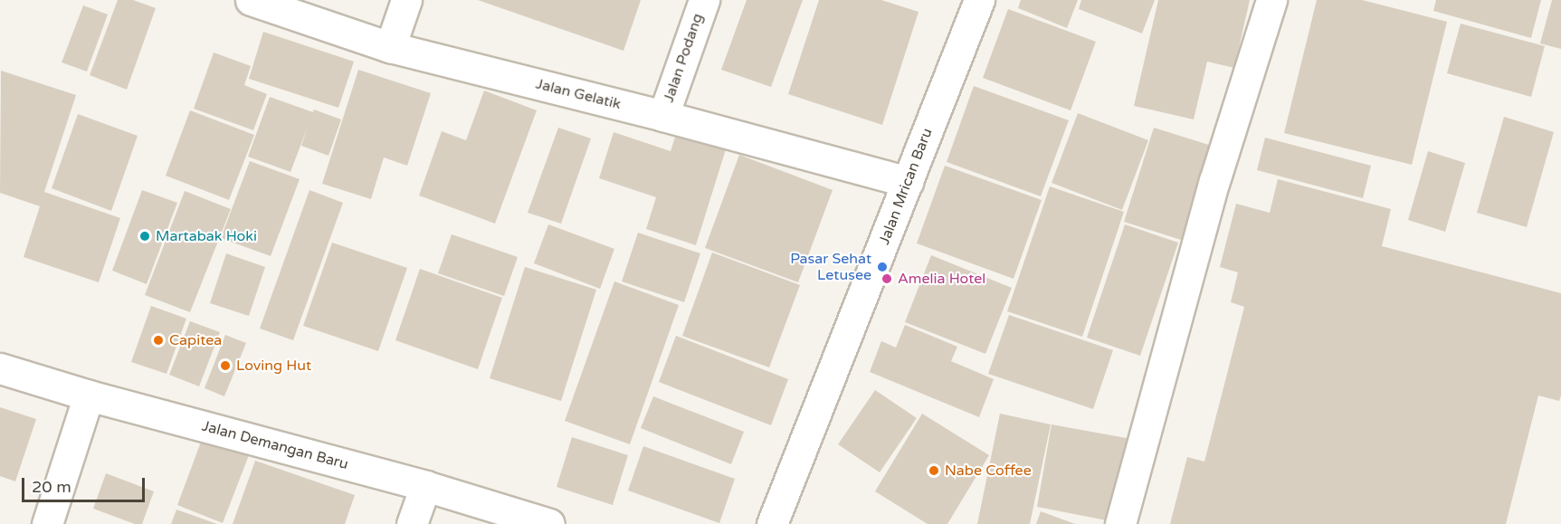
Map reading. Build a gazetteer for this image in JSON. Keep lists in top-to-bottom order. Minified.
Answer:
{"streets":{"street":["Jalan Podang","Jalan Gelatik","Jalan Mrican Baru","Jalan Demangan Baru"]},"crossings":[["Jalan Podang","Jalan Gelatik"],["Jalan Gelatik","Jalan Mrican Baru"]],"places":["Martabak Hoki","Pasar Sehat Letusee","Amelia Hotel","Capitea","Loving Hut","Nabe Coffee"],"scale_bar":"20 m"}
